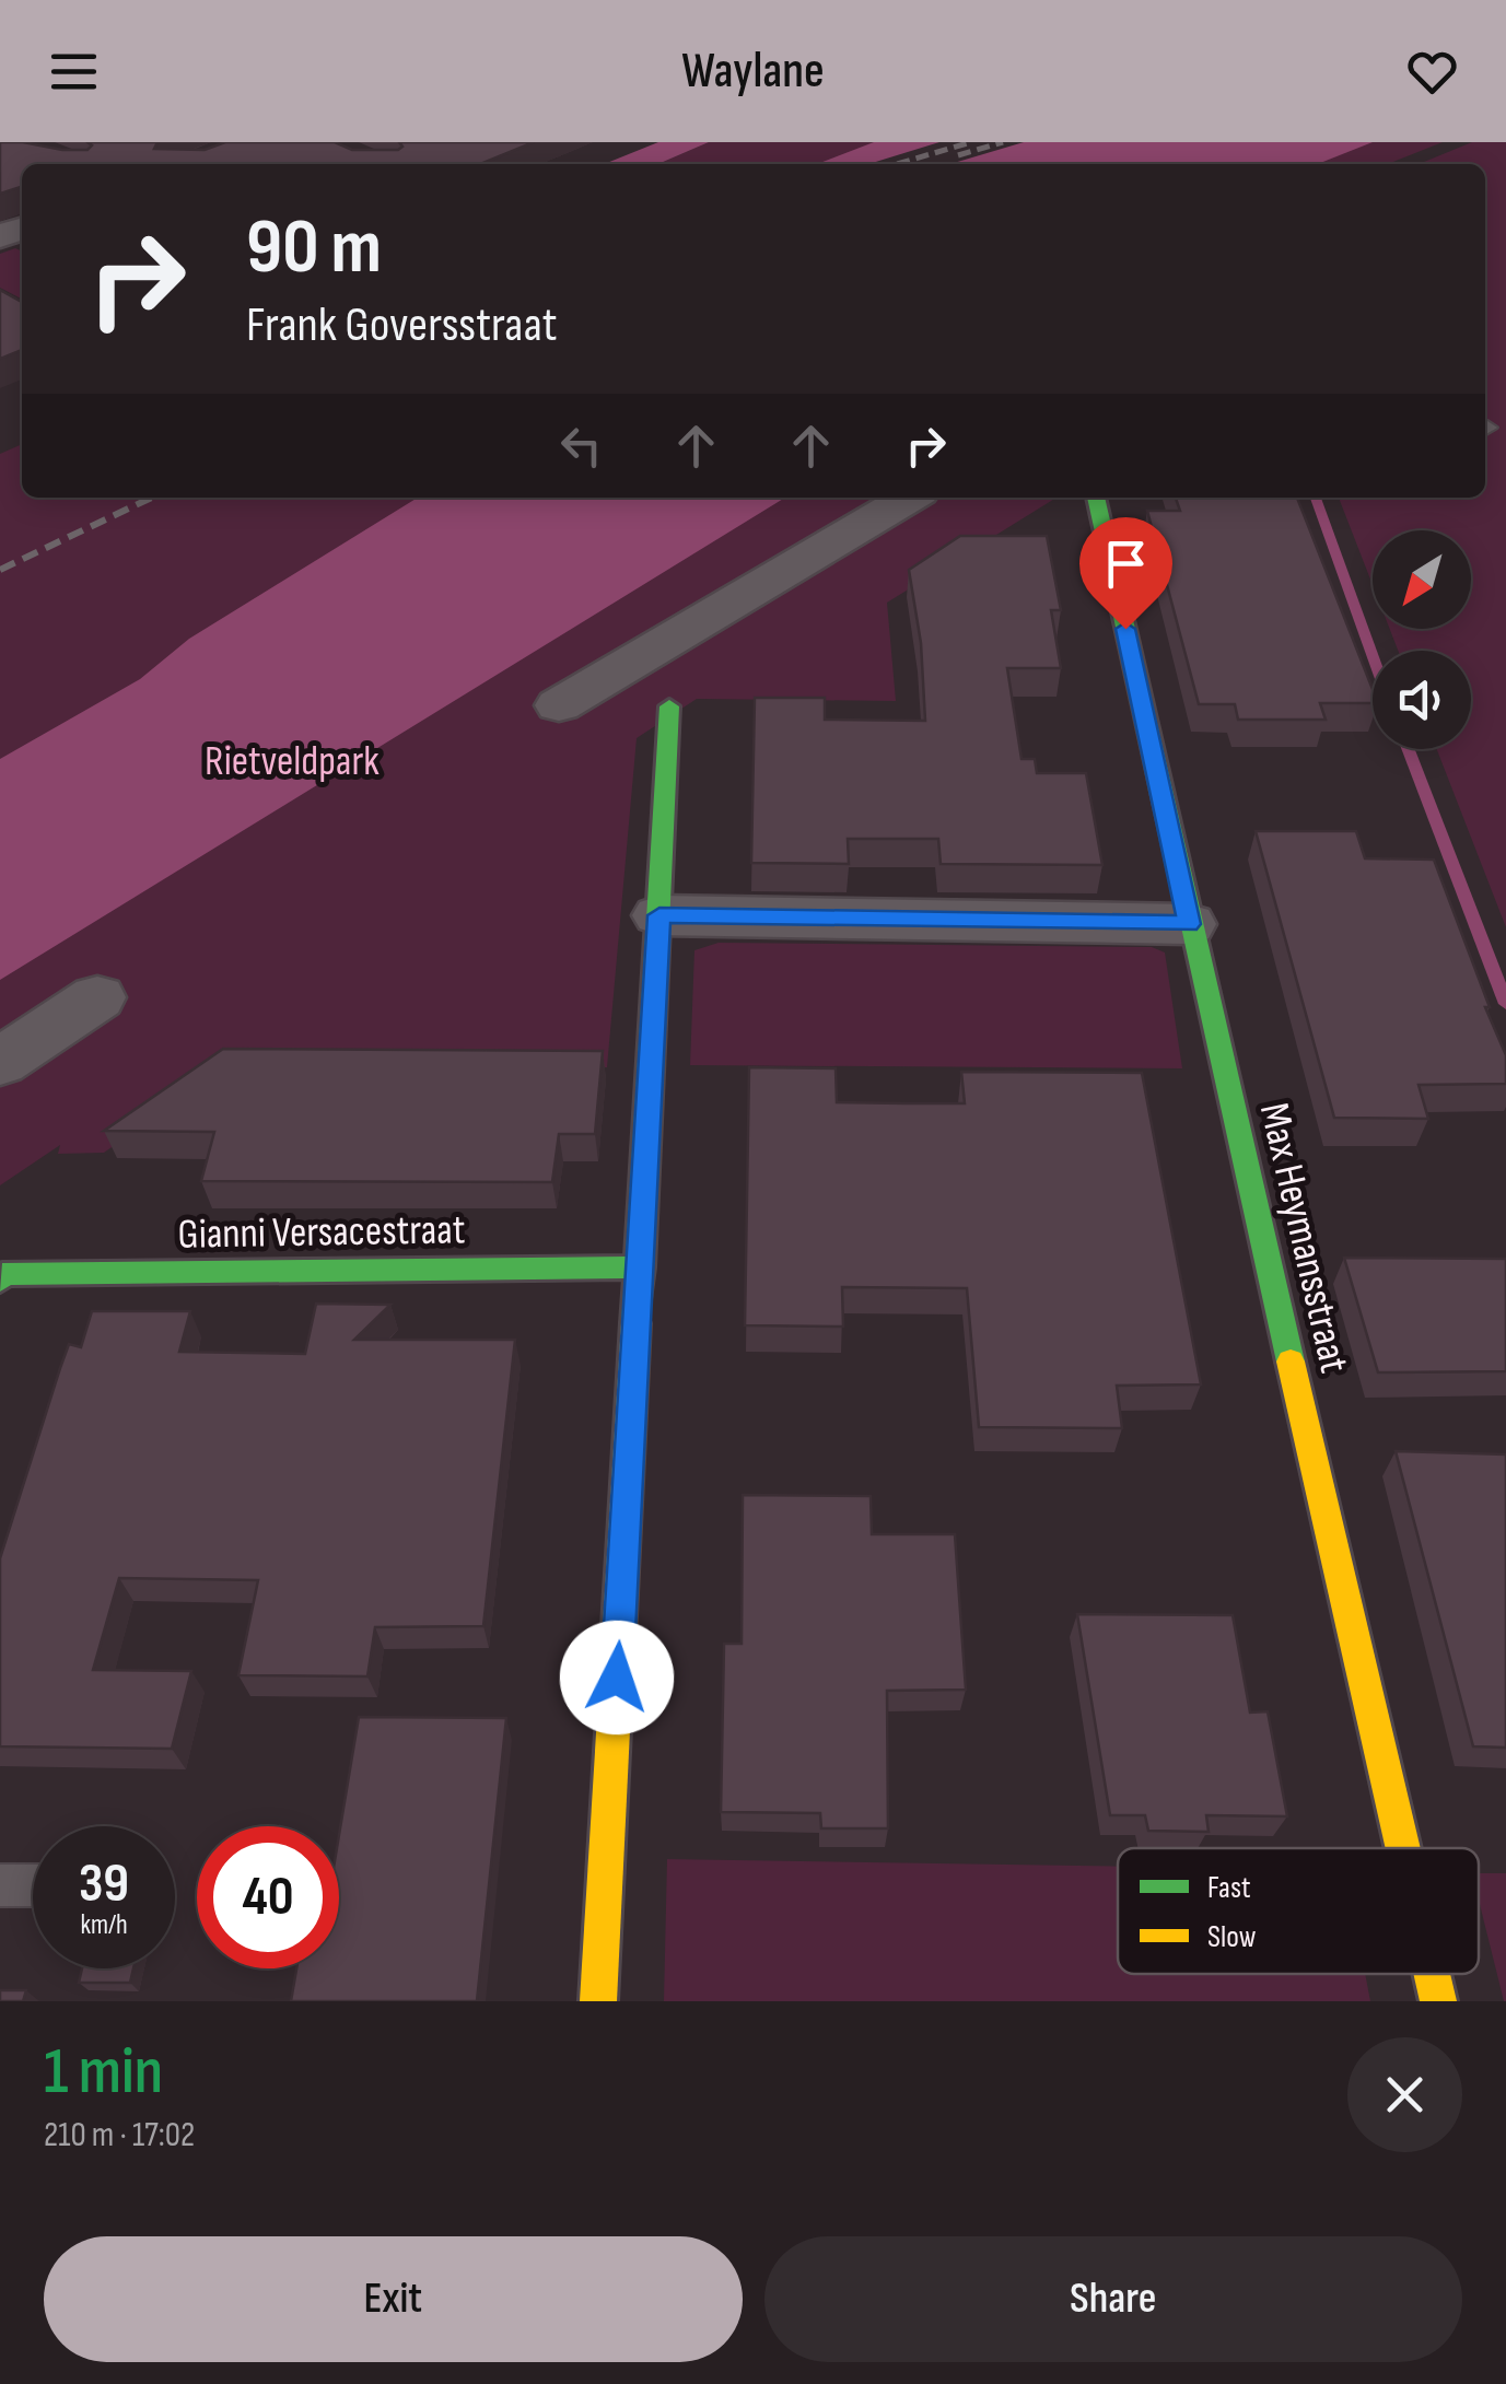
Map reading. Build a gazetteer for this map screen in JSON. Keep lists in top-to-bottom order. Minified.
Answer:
{"streets":{"street":["Gianni Versacestraat","Max Heymansstraat"]},"parks":["Rietveldpark"],"legend":["Fast","Slow"],"north":"bottom left","page":{"header":"Waylane","turn":["90 m","Frank Goversstraat"],"speed":"39 km/h","limit":"40","heading":["1 min","210 m · 17:02"],"buttons":["Exit","Share"]}}
